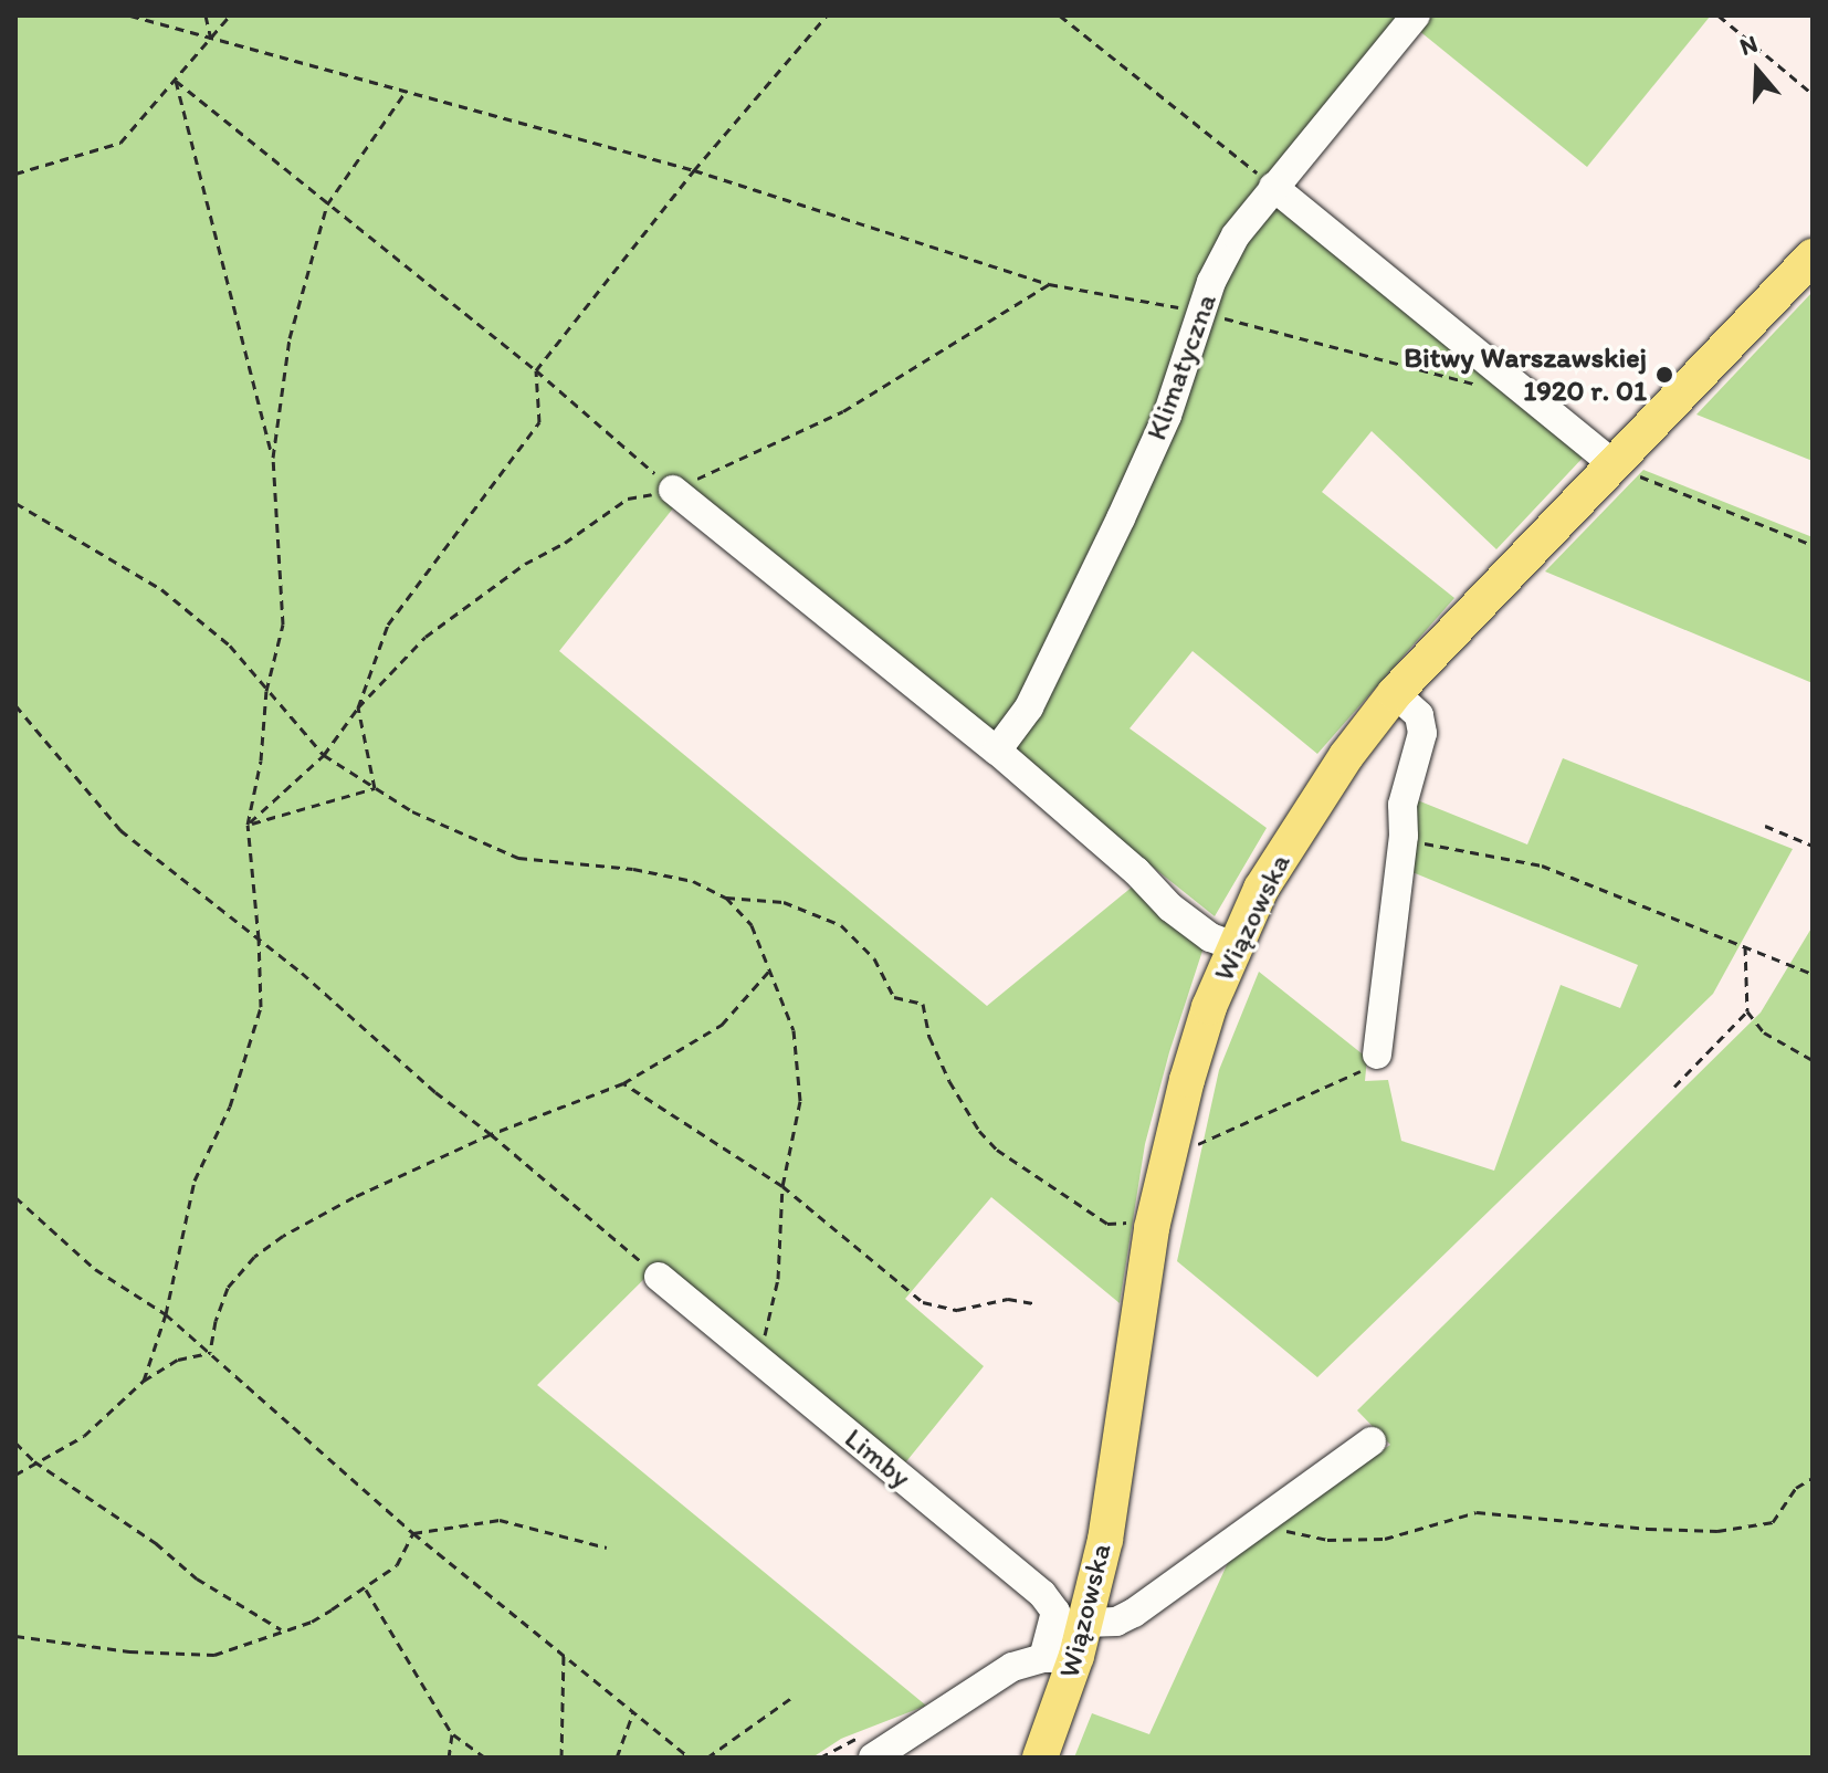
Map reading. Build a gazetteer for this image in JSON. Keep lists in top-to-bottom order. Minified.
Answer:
{"streets":{"main road":["Wiązowska"],"street":["Klimatyczna","Limby"]},"crossings":[["Wiązowska","Limby"]],"places":["Bitwy Warszawskiej 1920 r. 01"],"north":"top"}
